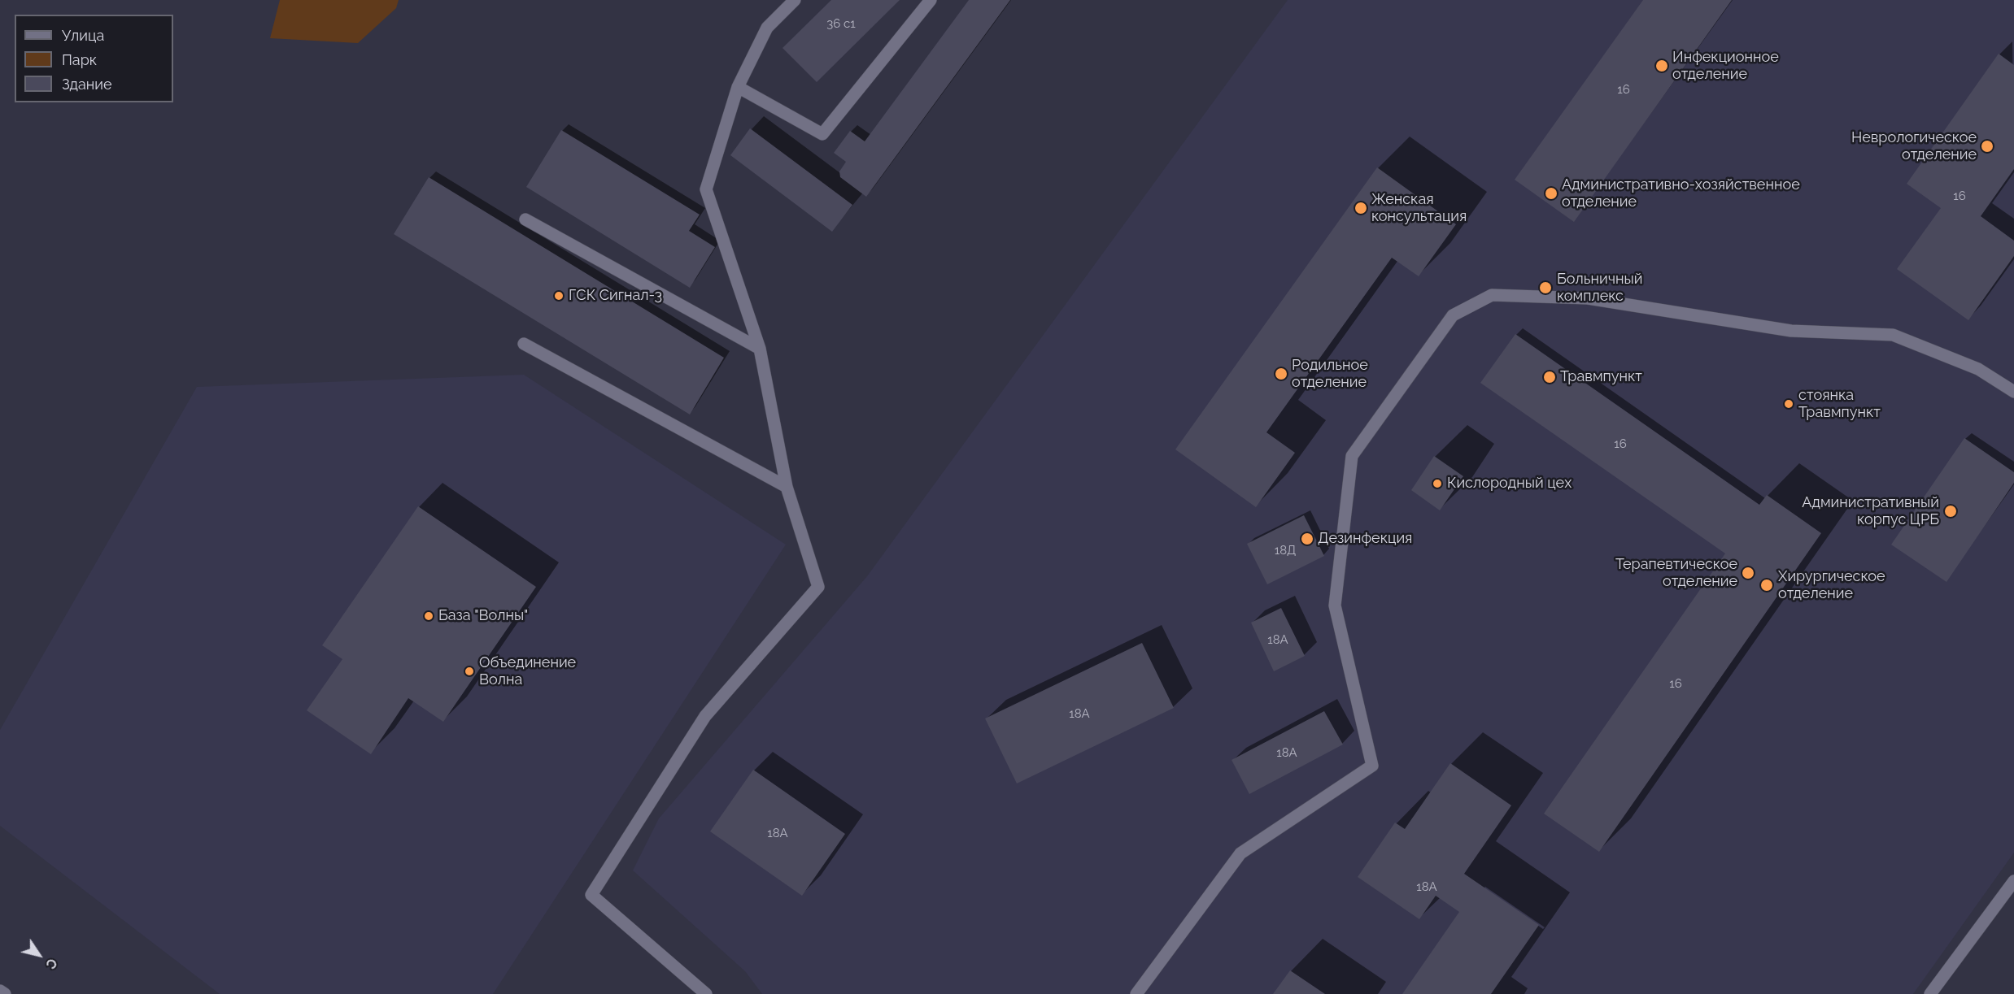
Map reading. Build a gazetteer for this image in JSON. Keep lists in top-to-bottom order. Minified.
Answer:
{"places":["Инфекционное отделение","Неврологическое отделение","Административно-хозяйственное отделение","Женская консультация","Больничный комплекс","ГСК Сигнал-3","Родильное отделение","Травмпункт","стоянка Травмпункт","Кислородный цех","Административный корпус ЦРБ","Дезинфекция","Терапевтическое отделение","Хирургическое отделение","База \"Волны\"","Объединение Волна"],"house_numbers":["36 с1","16","16","16","18Д","18А","16","18А","18А","18А","18А"],"legend":["Улица","Парк","Здание"],"north":"bottom right"}
